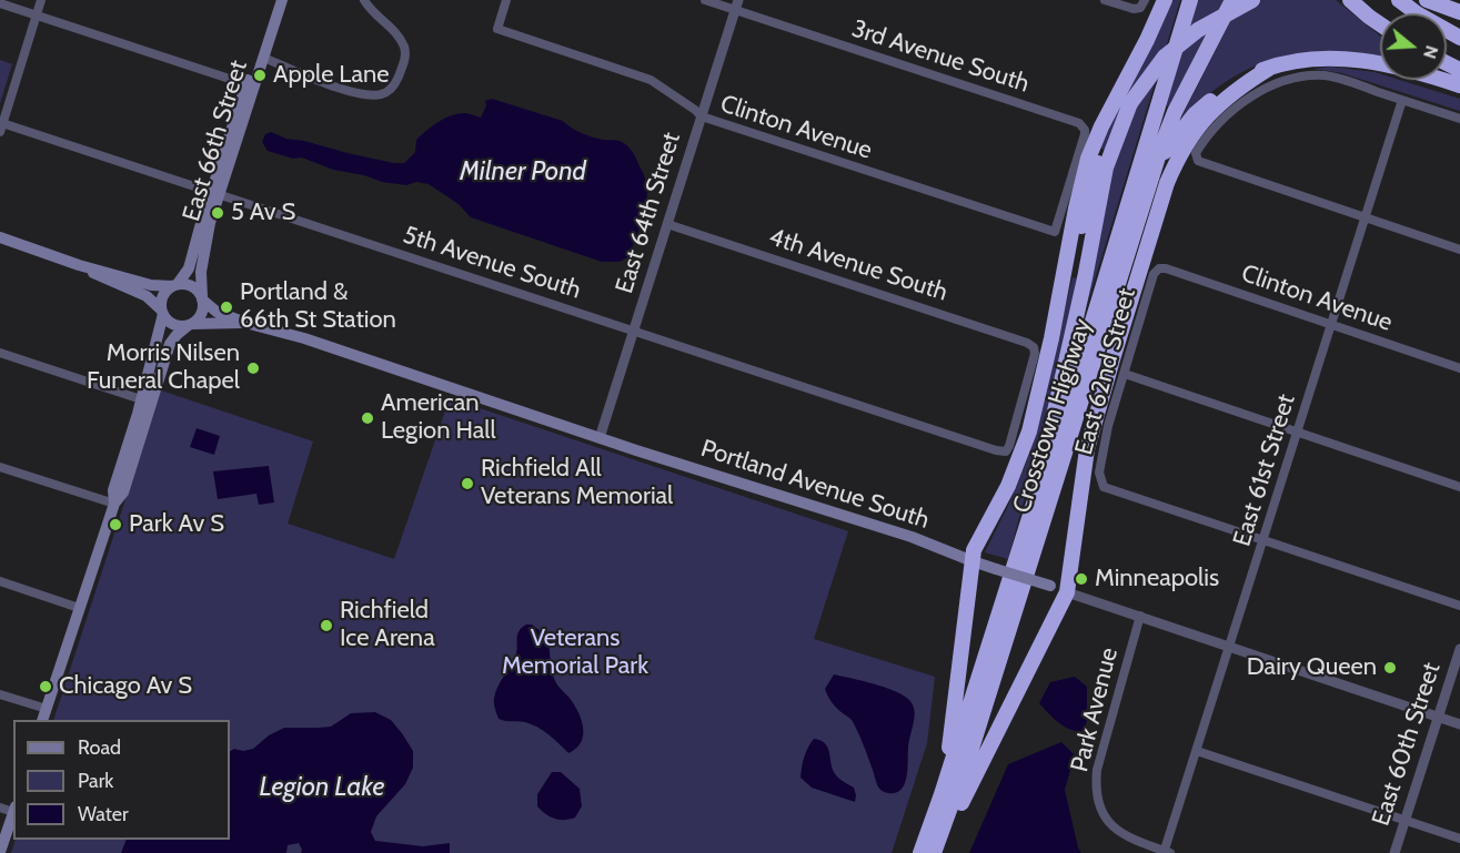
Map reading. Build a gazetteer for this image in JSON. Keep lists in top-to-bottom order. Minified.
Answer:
{"streets":{"highway":["Crosstown Highway"],"main road":["East 66th Street","Portland Avenue South"],"street":["3rd Avenue South","Clinton Avenue","East 64th Street","5th Avenue South","4th Avenue South","East 62nd Street","East 61st Street","Park Avenue","East 60th Street"]},"crossings":[["3rd Avenue South","Clinton Avenue"],["3rd Avenue South","East 64th Street"],["Clinton Avenue","East 64th Street"],["Clinton Avenue","East 62nd Street"],["Clinton Avenue","East 61st Street"],["East 66th Street","5th Avenue South"],["East 66th Street","Portland Avenue South"],["East 64th Street","5th Avenue South"],["East 64th Street","4th Avenue South"],["East 64th Street","Portland Avenue South"],["5th Avenue South","4th Avenue South"],["East 62nd Street","East 61st Street"],["East 61st Street","Park Avenue"]],"water":["Milner Pond","Legion Lake"],"parks":["Veterans Memorial Park"],"places":["Apple Lane","5 Av S","Portland & 66th St Station","Morris Nilsen Funeral Chapel","American Legion Hall","Richfield All Veterans Memorial","Park Av S","Minneapolis","Richfield Ice Arena","Dairy Queen","Chicago Av S"],"legend":["Road","Park","Water"],"north":"right"}
